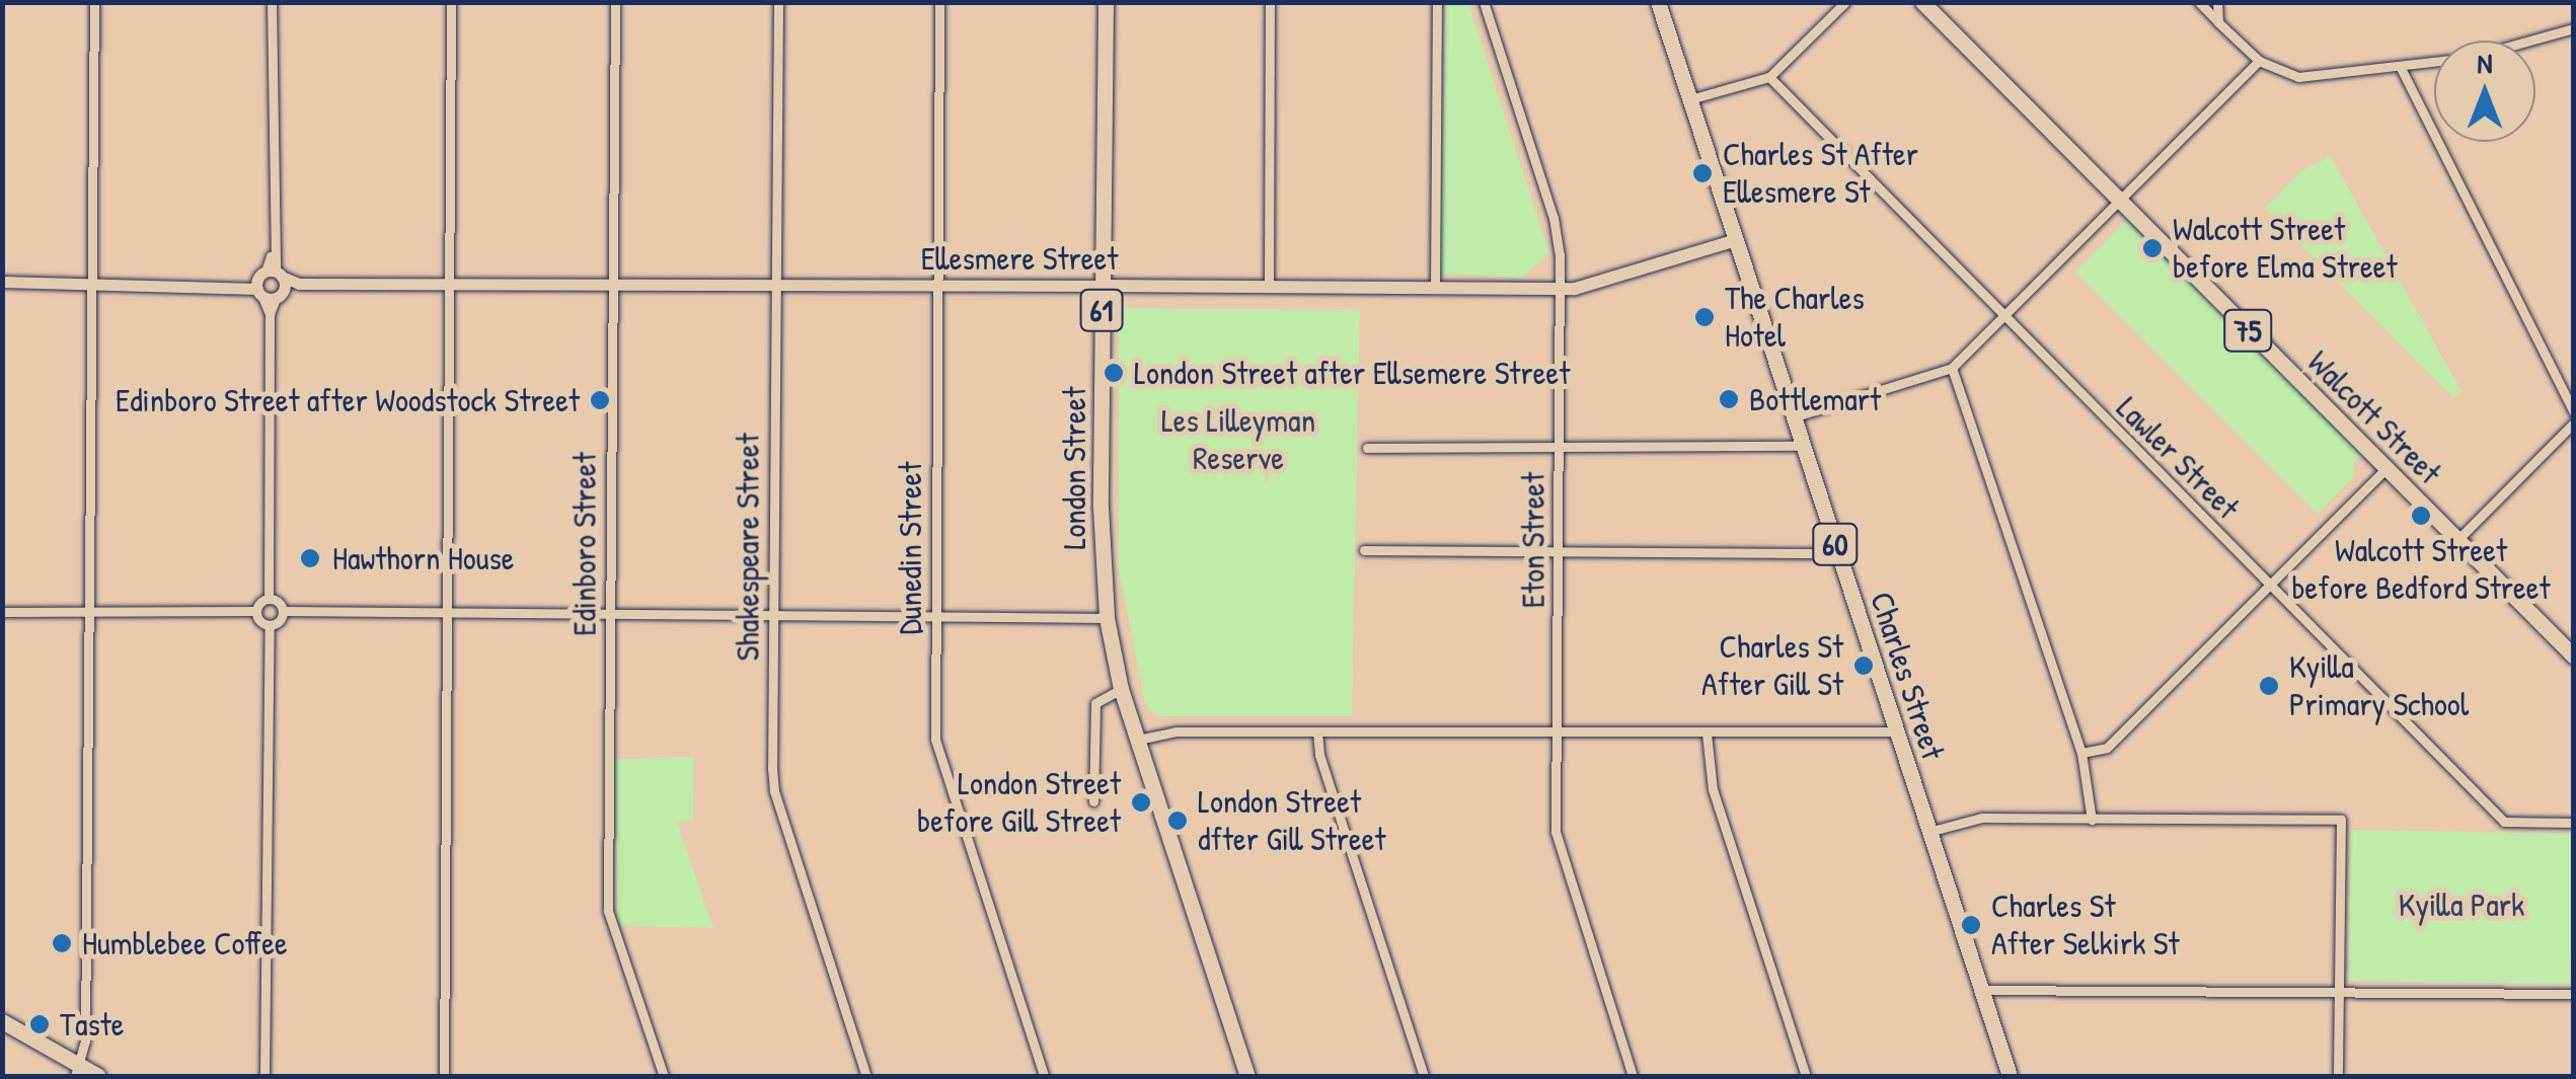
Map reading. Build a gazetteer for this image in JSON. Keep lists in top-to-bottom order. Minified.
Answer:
{"streets":{"main road":["Ellesmere Street","61","75","Walcott Street","London Street","60","Charles Street"],"street":["Lawler Street","Eton Street","Edinboro Street","Shakespeare Street","Dunedin Street"]},"crossings":[["Ellesmere Street","London Street"],["Ellesmere Street","Eton Street"],["Ellesmere Street","Edinboro Street"],["Ellesmere Street","Shakespeare Street"],["Ellesmere Street","Dunedin Street"],["Ellesmere Street","Charles Street"]],"parks":["Les Lilleyman Reserve","Kyilla Park"],"places":["Charles St After Ellesmere St","Walcott Street before Elma Street","The Charles Hotel","London Street after Ellsemere Street","Bottlemart","Edinboro Street after Woodstock Street","Walcott Street before Bedford Street","Hawthorn House","Charles St After Gill St","Kyilla Primary School","London Street before Gill Street","London Street dfter Gill Street","Charles St After Selkirk St","Humblebee Coffee","Taste"],"north":"top"}
